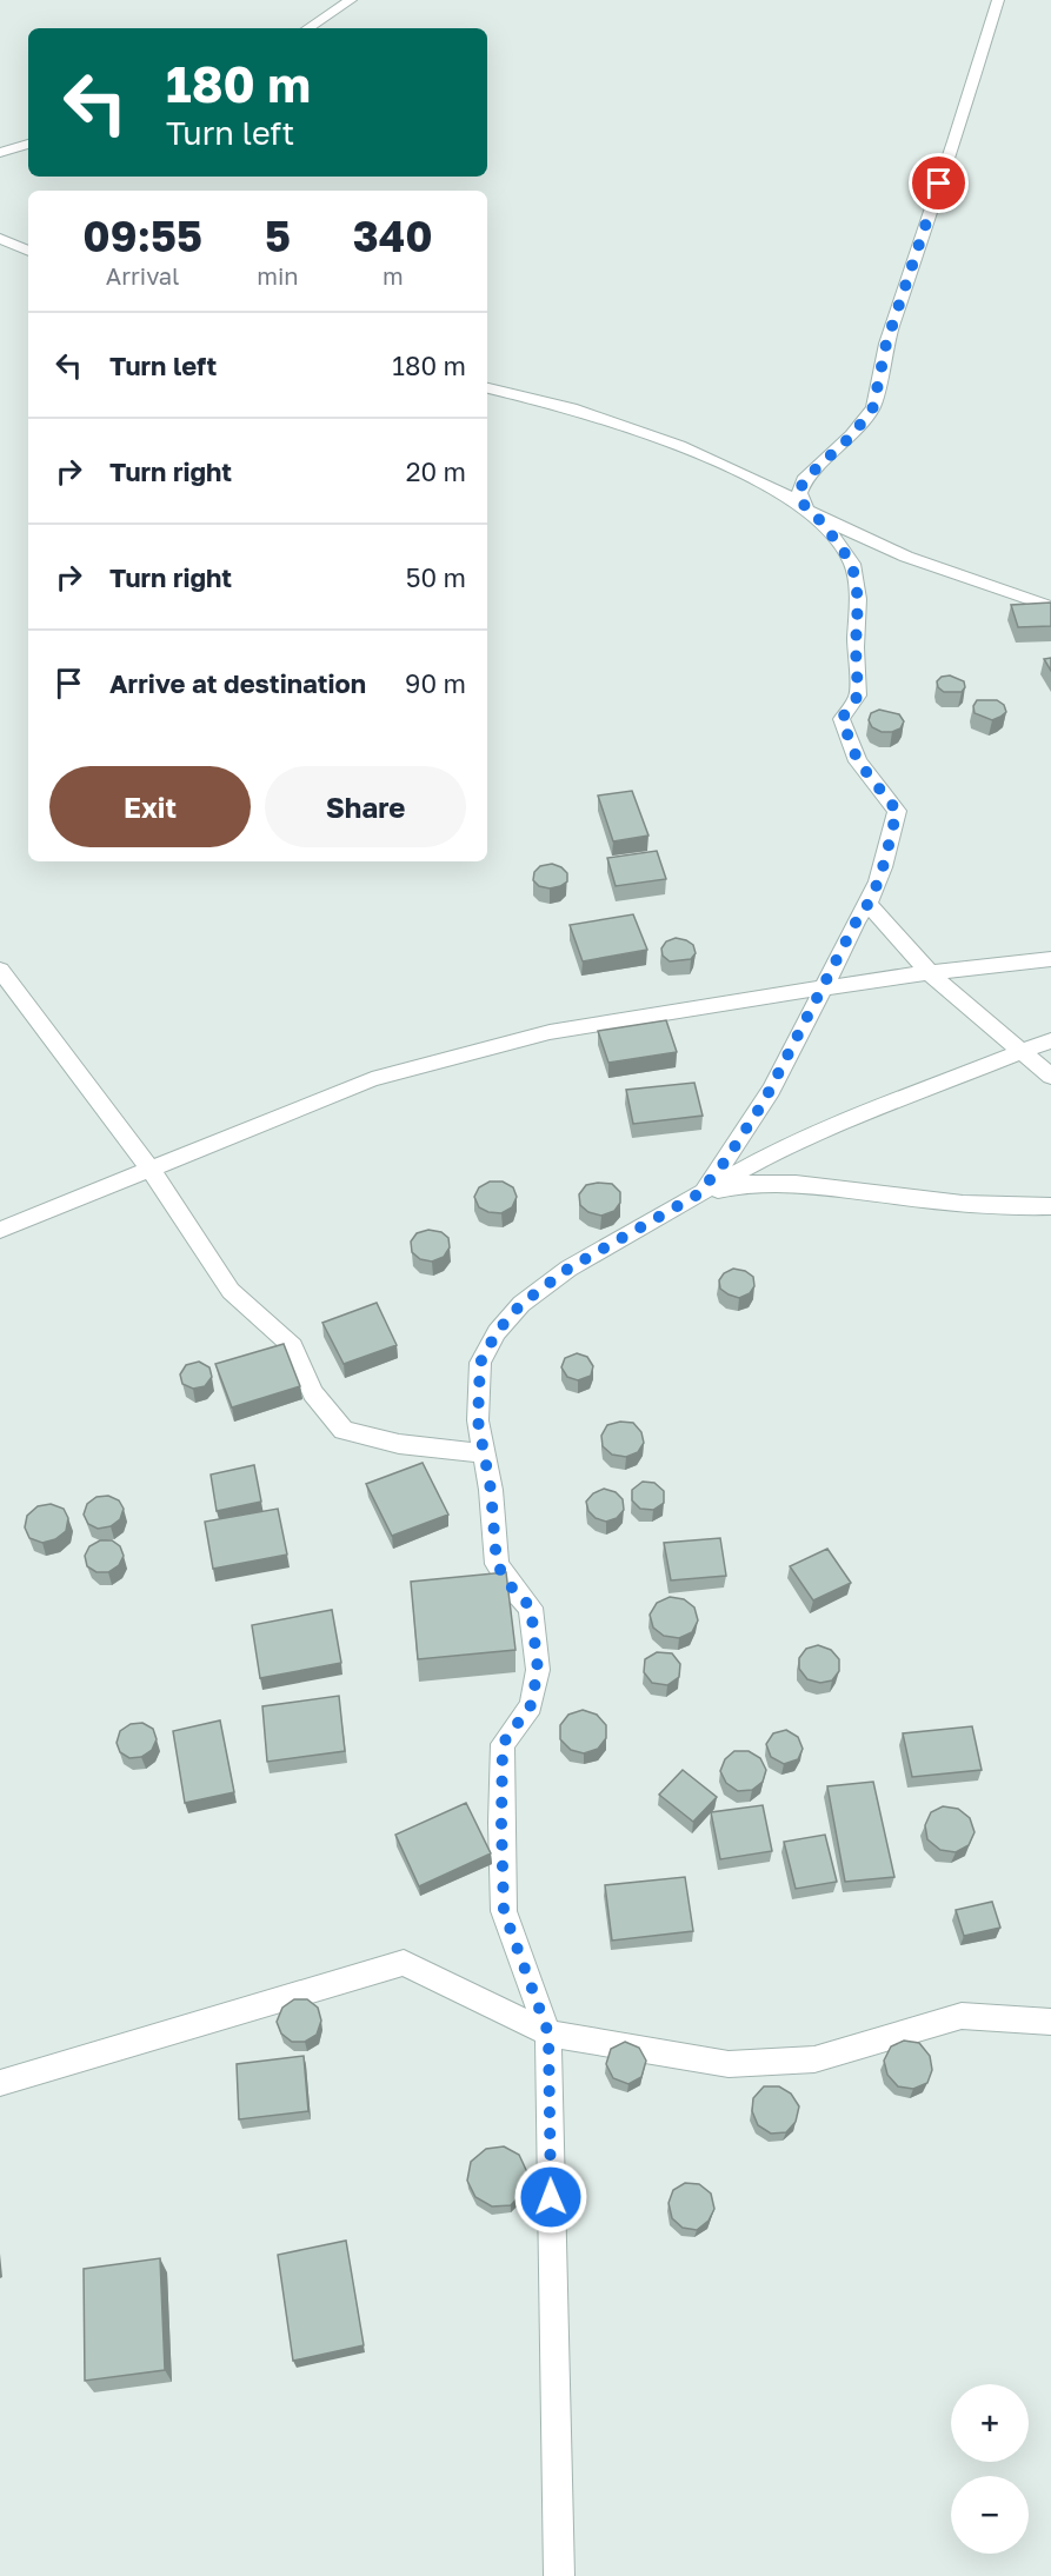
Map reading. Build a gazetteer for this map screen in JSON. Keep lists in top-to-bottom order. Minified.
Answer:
{"page":{"turn":["180 m","Turn left"],"eta":["09:55","Arrival","5","min","340","m"],"list":[{"name":"Turn left","value":"180 m"},{"name":"Turn right","value":"20 m"},{"name":"Turn right","value":"50 m"},{"name":"Arrive at destination","value":"90 m"}],"buttons":["Exit","Share"],"map_buttons":["+","−"]}}
